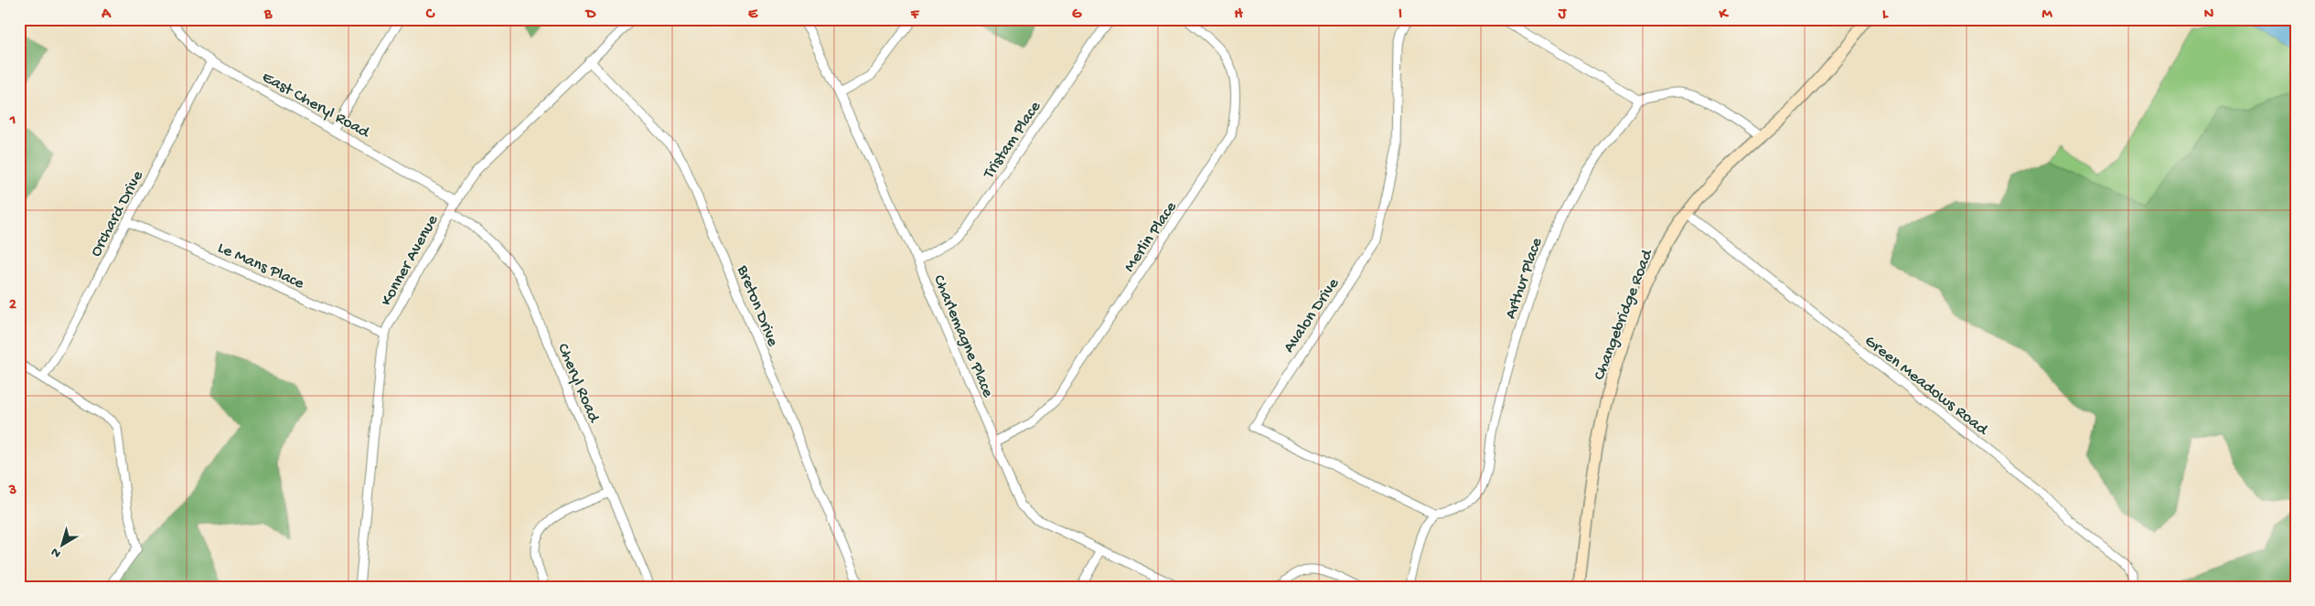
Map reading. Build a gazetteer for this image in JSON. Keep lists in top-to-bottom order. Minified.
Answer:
{"streets":{"main road":["Changebridge Road"],"street":["East Cheryl Road","Tristam Place","Orchard Drive","Merlin Place","Konner Avenue","Le Mans Place","Arthur Place","Breton Drive","Avalon Drive","Charlemagne Place","Cheryl Road","Green Meadows Road"]},"crossings":[["East Cheryl Road","Orchard Drive"],["East Cheryl Road","Konner Avenue"],["Tristam Place","Charlemagne Place"],["Orchard Drive","Le Mans Place"],["Merlin Place","Charlemagne Place"],["Konner Avenue","Le Mans Place"],["Konner Avenue","Breton Drive"],["Konner Avenue","Cheryl Road"],["Arthur Place","Avalon Drive"],["Changebridge Road","Green Meadows Road"]],"north":"bottom left","grid":{"columns":["A","B","C","D","E","F","G","H","I","J","K","L","M","N"],"rows":["1","2","3"]}}
